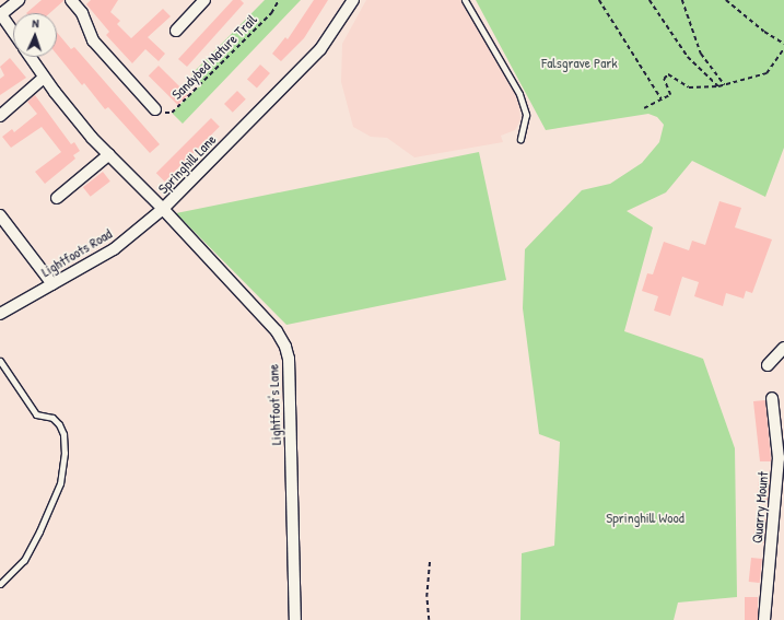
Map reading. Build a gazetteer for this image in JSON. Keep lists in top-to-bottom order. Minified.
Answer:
{"streets":{"street":["Springhill Lane","Lightfoots Road","Lightfoot's Lane","Quarry Mount"],"path":["Sandybed Nature Trail"]},"crossings":[["Springhill Lane","Lightfoots Road"],["Springhill Lane","Lightfoot's Lane"],["Lightfoots Road","Lightfoot's Lane"]],"parks":["Falsgrave Park","Springhill Wood"],"north":"top"}
